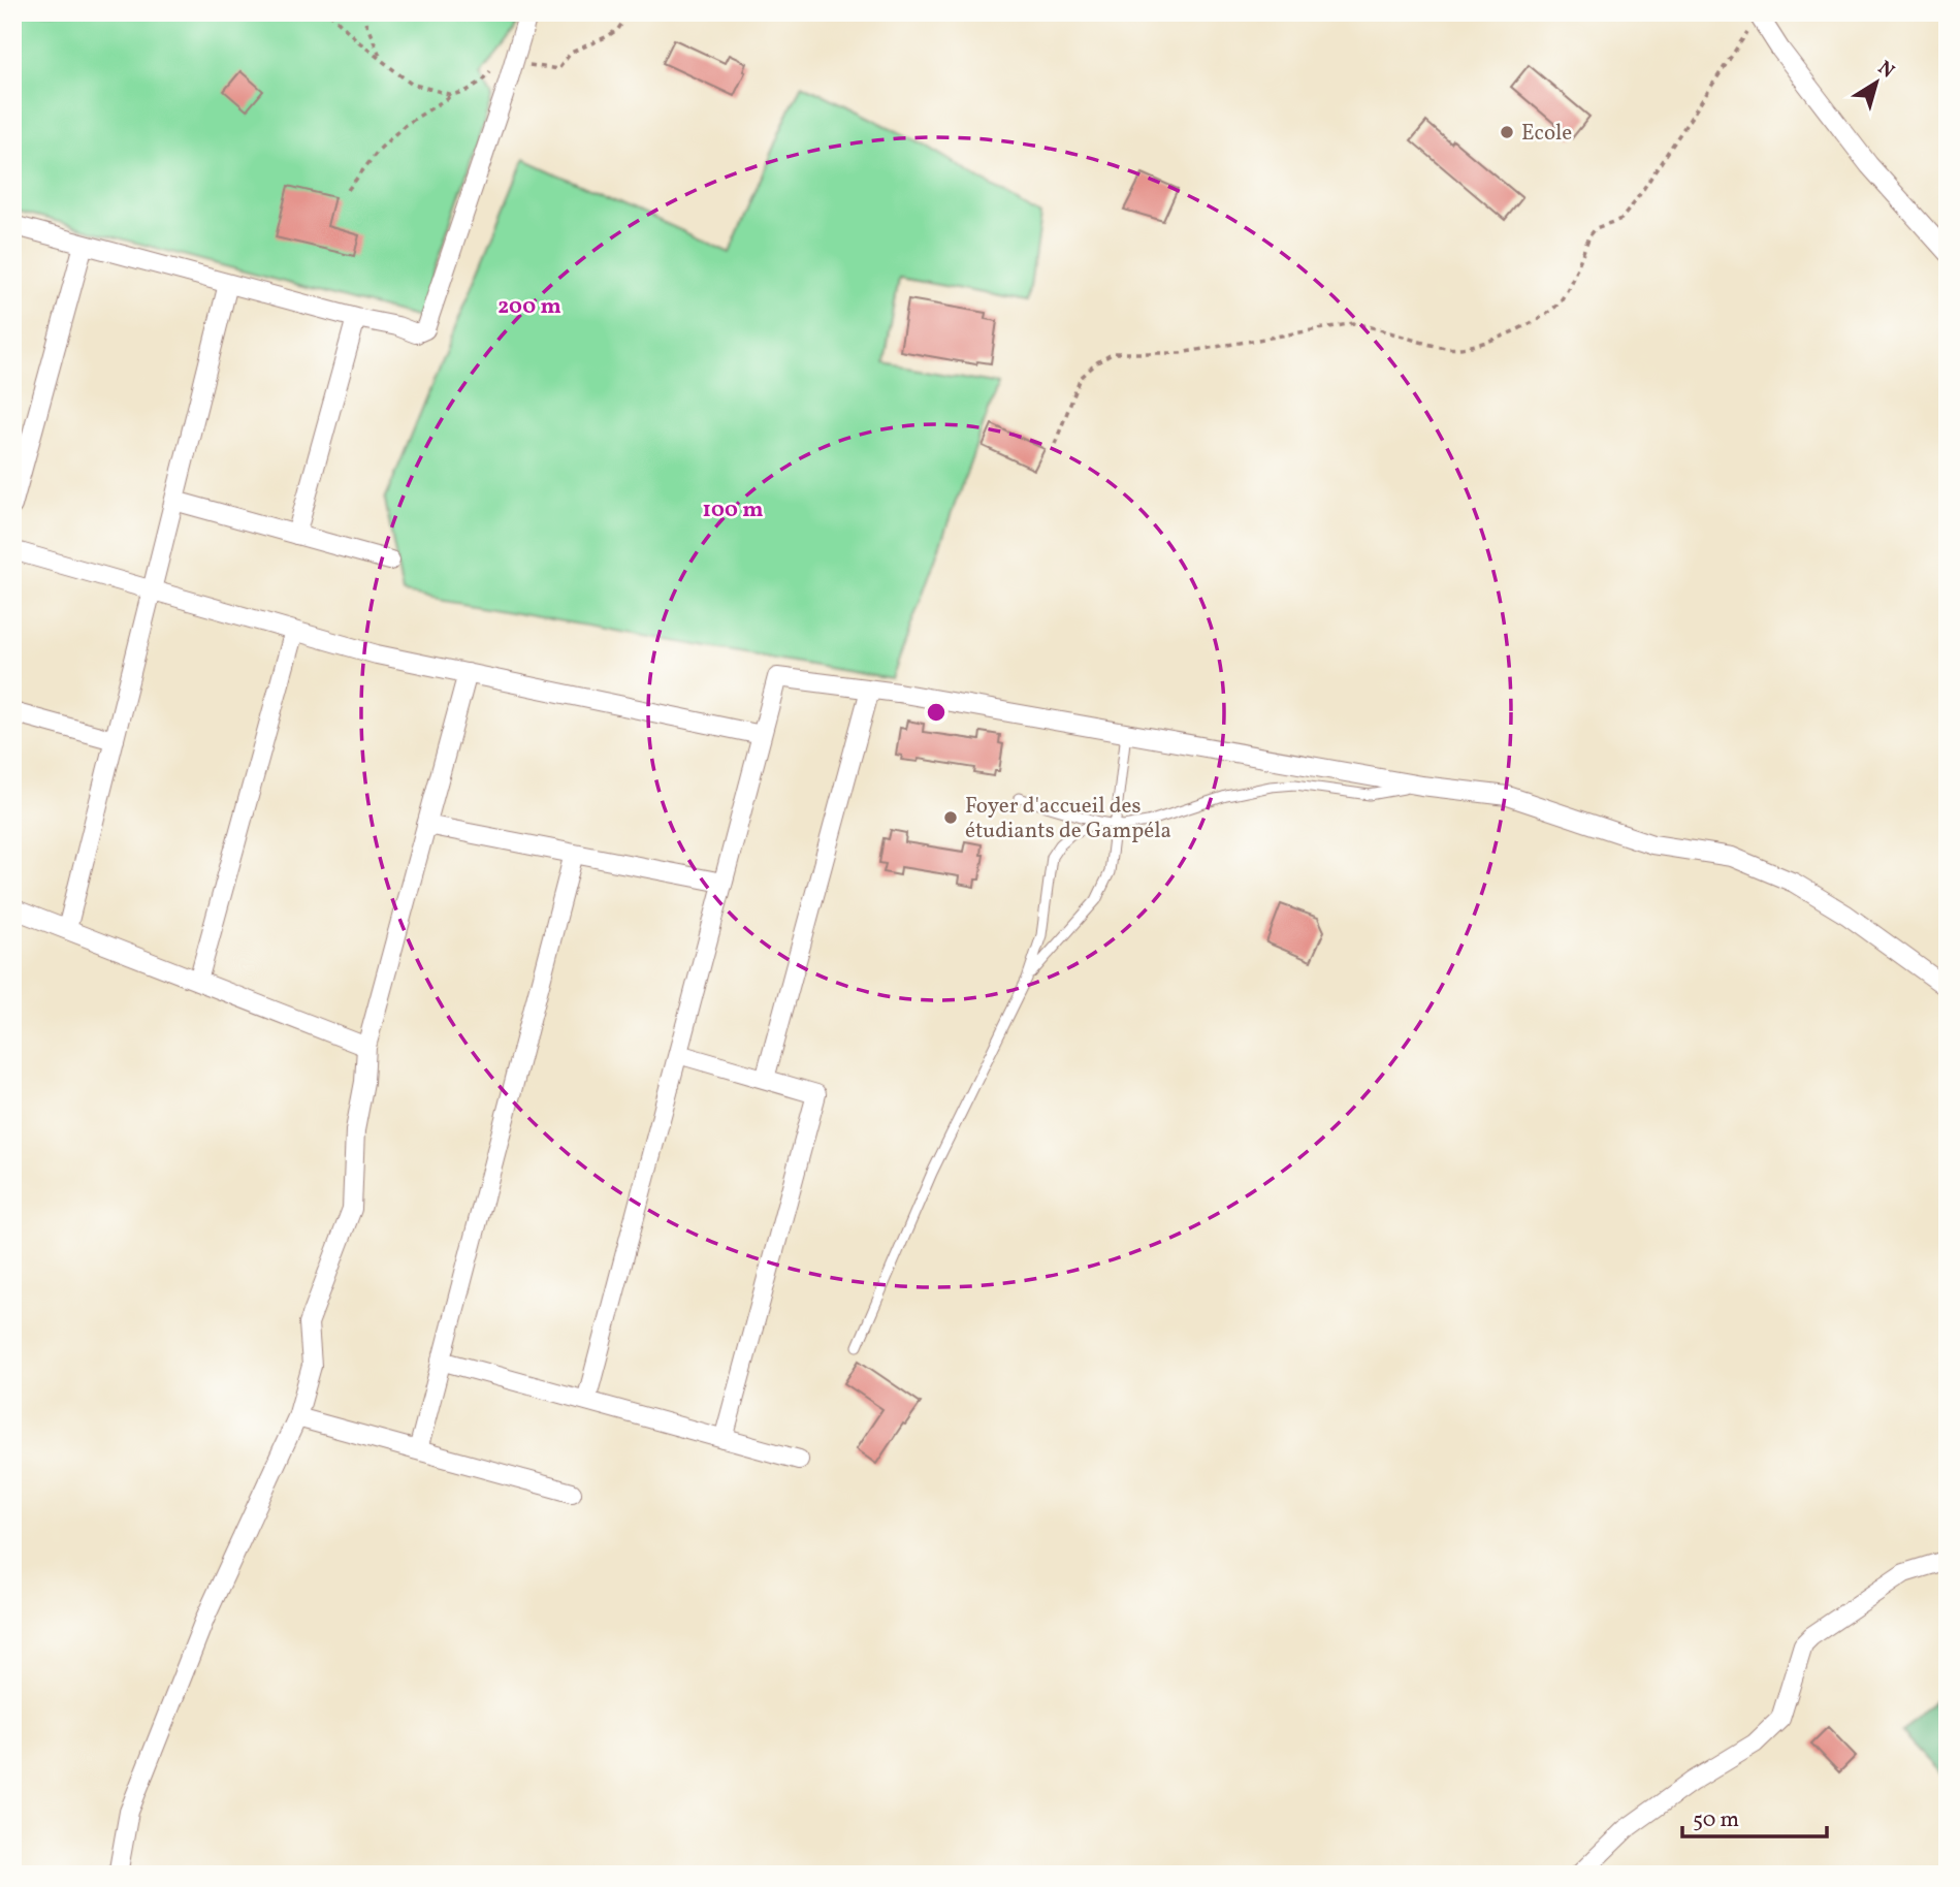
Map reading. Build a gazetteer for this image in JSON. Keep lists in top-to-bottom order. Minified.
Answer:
{"places":["Ecole","Foyer d'accueil des étudiants de Gampéla"],"scale_bar":"50 m","north":"top right","rings":["200 m","100 m"]}
